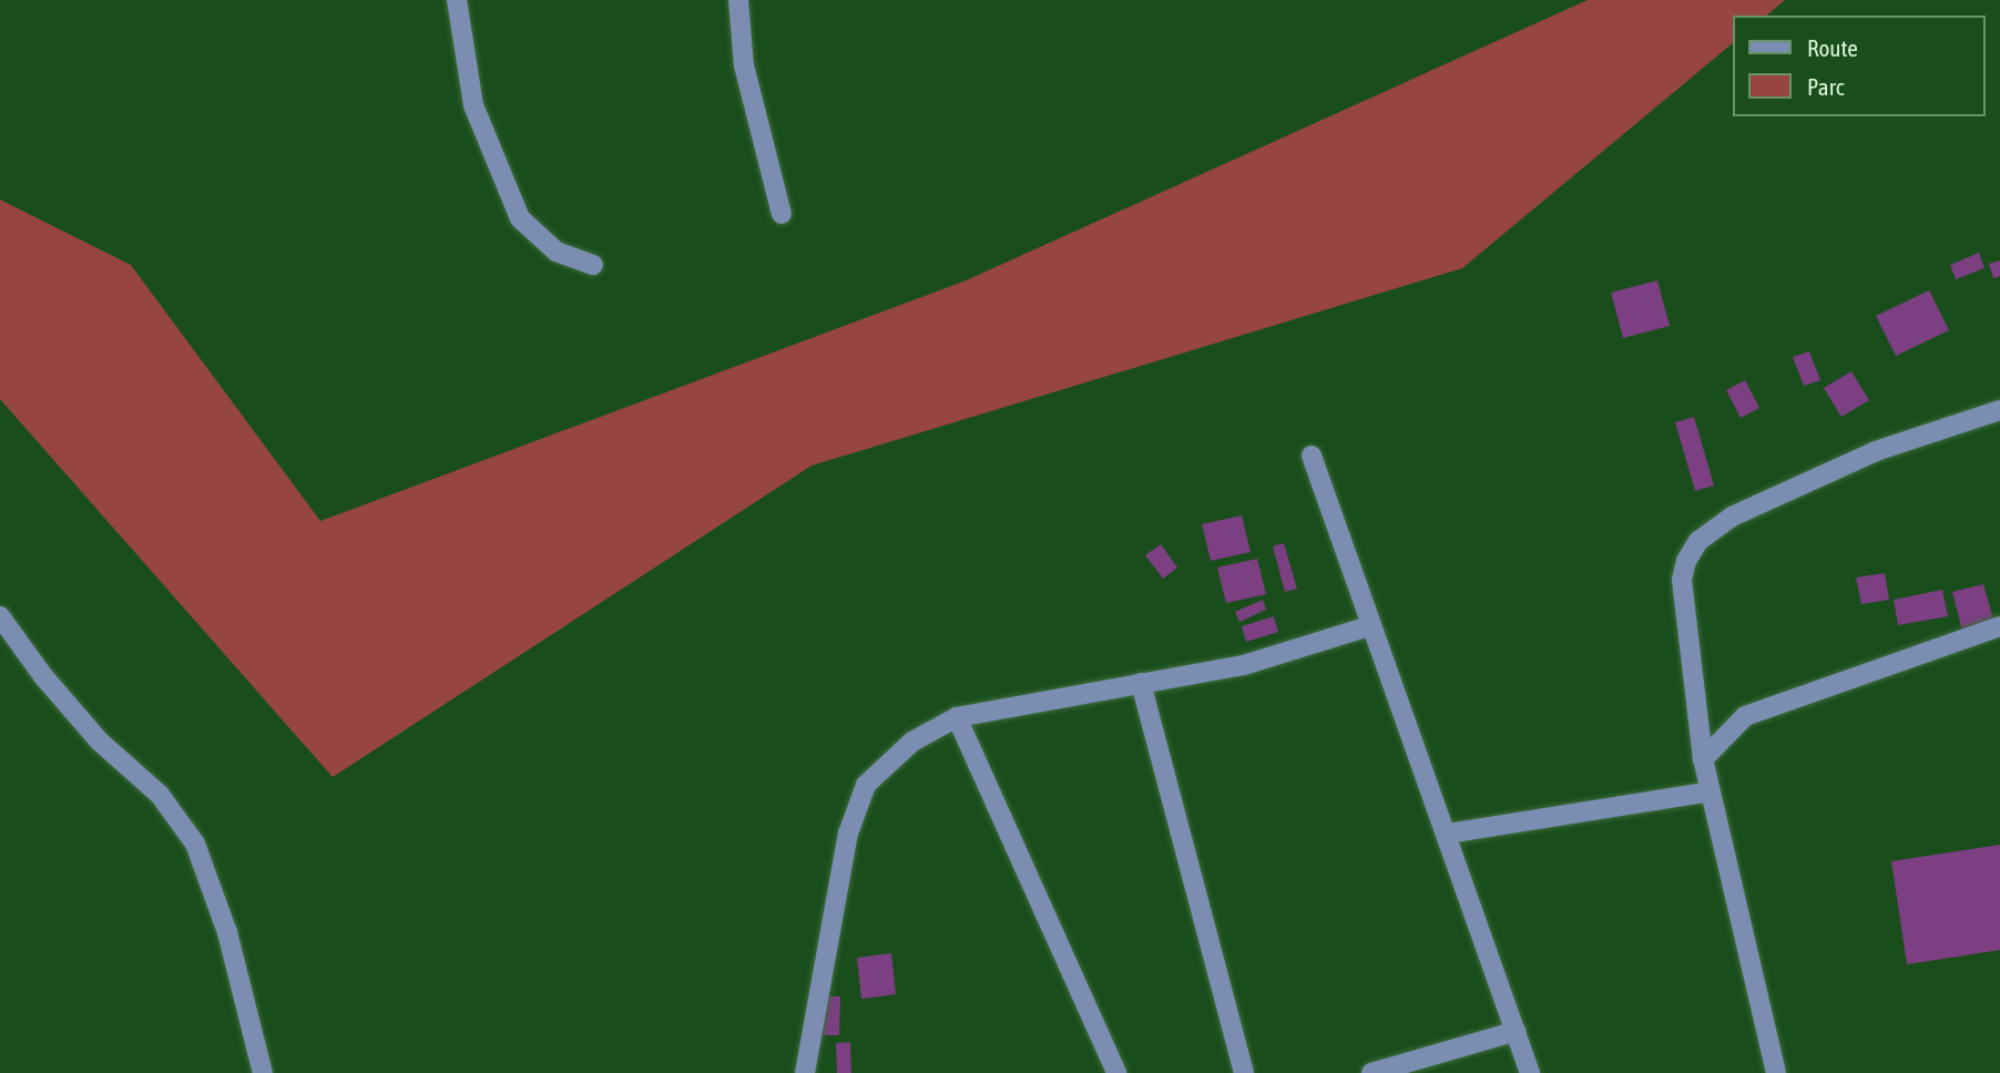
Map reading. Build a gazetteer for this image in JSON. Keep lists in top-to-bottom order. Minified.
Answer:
{"legend":["Route","Parc"]}
